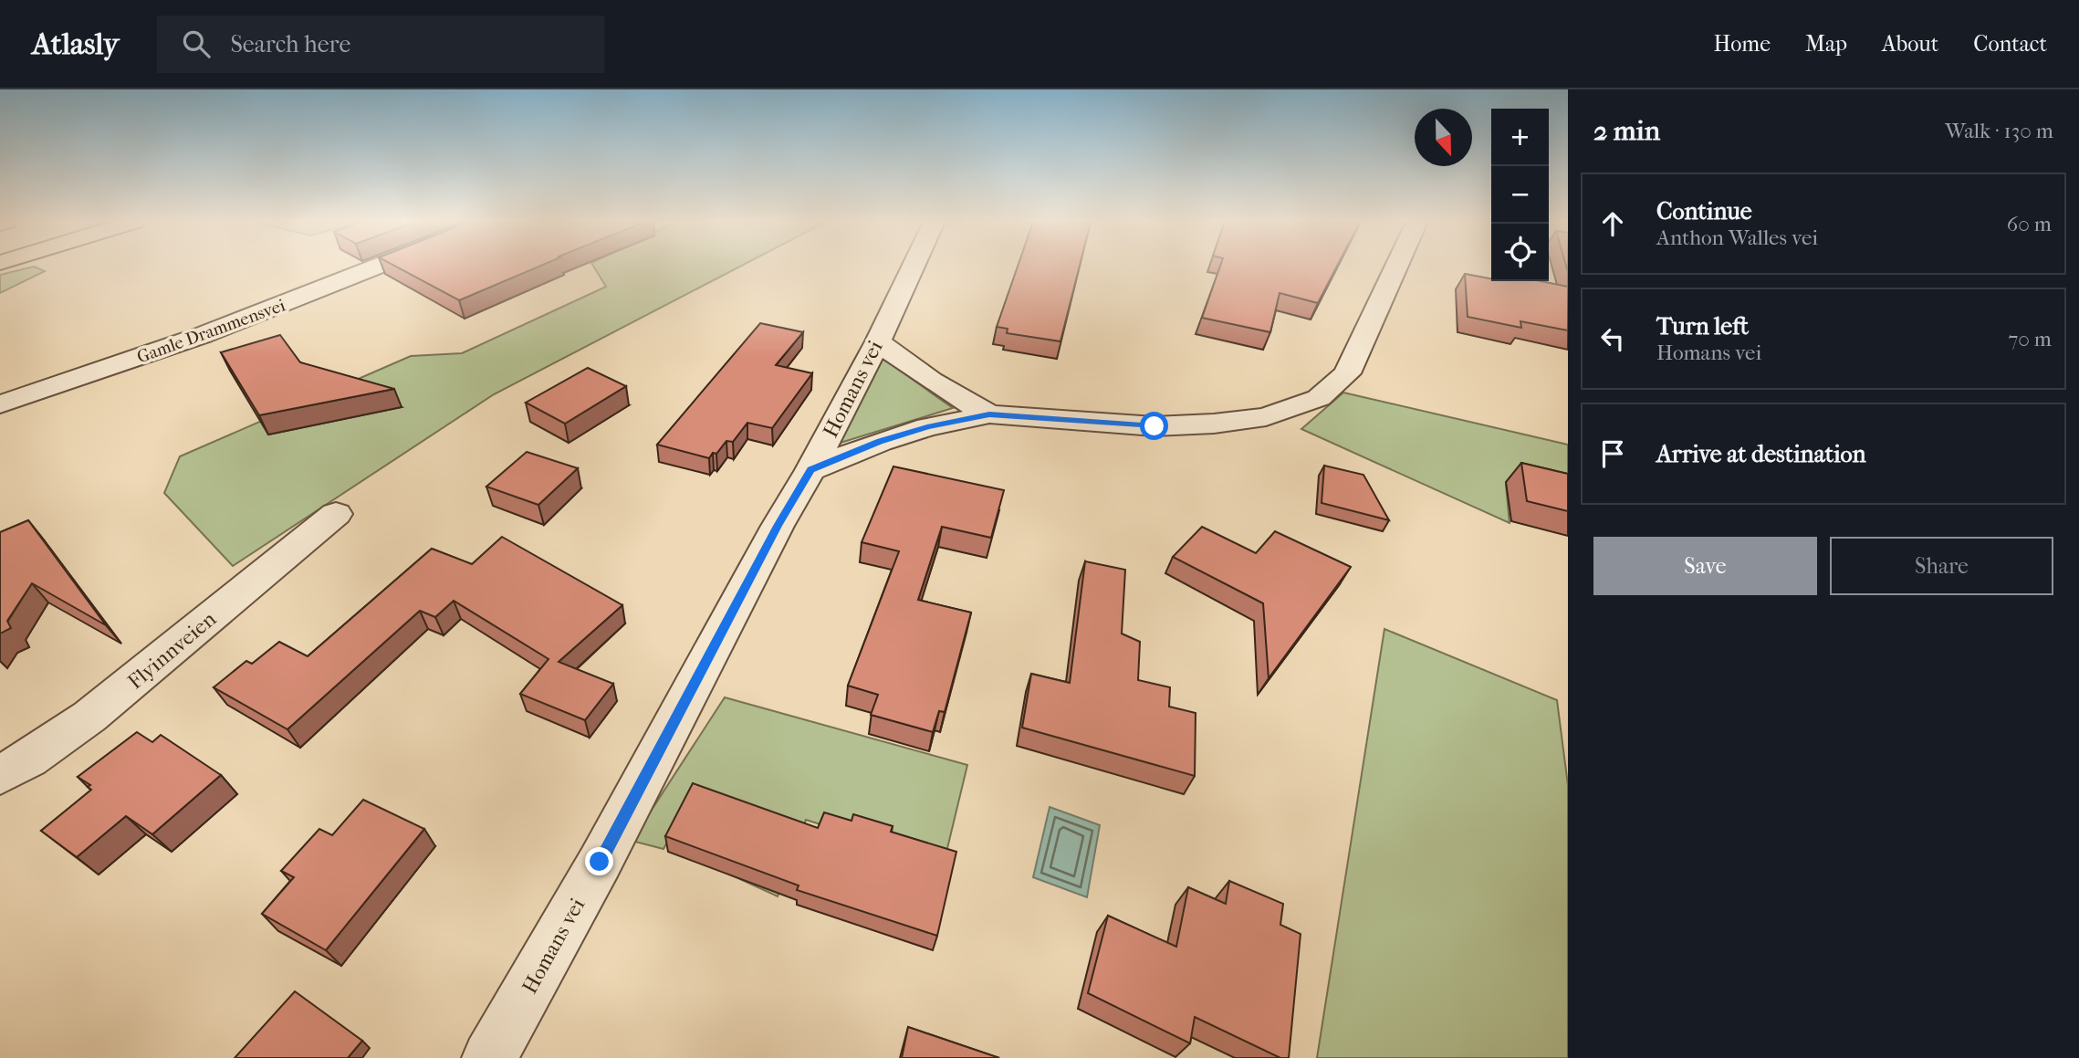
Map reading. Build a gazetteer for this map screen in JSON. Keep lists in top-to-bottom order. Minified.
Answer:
{"streets":{"street":["Gamle Drammensvei","Homans vei","Flyinnveien"]},"north":"bottom","page":{"header":"Atlasly","search":"Search here","nav":["Home","Map","About","Contact"],"heading":["2 min","Walk · 130 m"],"map_buttons":["+","−"],"list":[["Continue","Anthon Walles vei","60 m"],["Turn left","Homans vei","70 m"],"Arrive at destination"],"buttons":["Save","Share"]}}
